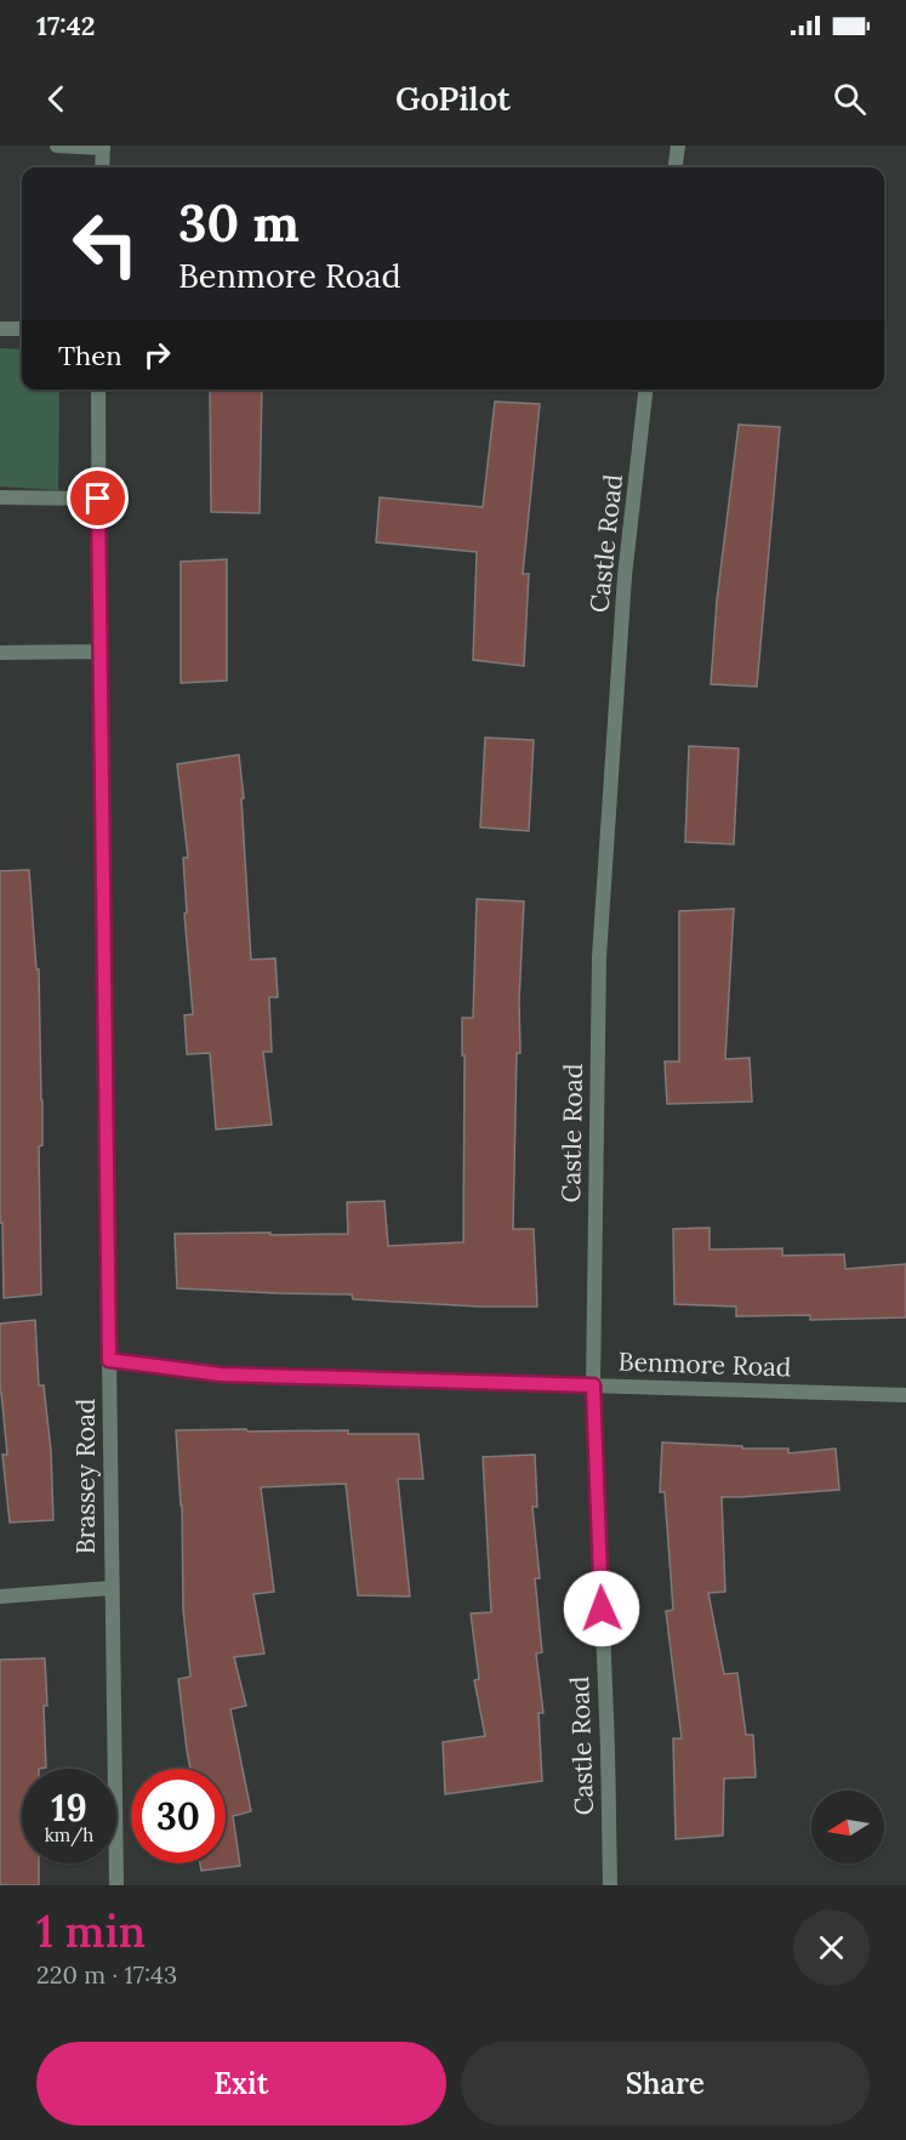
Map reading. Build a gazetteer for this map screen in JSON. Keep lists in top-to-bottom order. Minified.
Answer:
{"streets":{"street":["Castle Road","Benmore Road","Brassey Road"]},"crossings":[["Castle Road","Benmore Road"],["Benmore Road","Brassey Road"]],"north":"left","page":{"status":"17:42","header":"GoPilot","turn":["30 m","Benmore Road"],"then":"Then","speed":"19 km/h","limit":"30","heading":["1 min","220 m · 17:43"],"buttons":["Exit","Share"]}}
